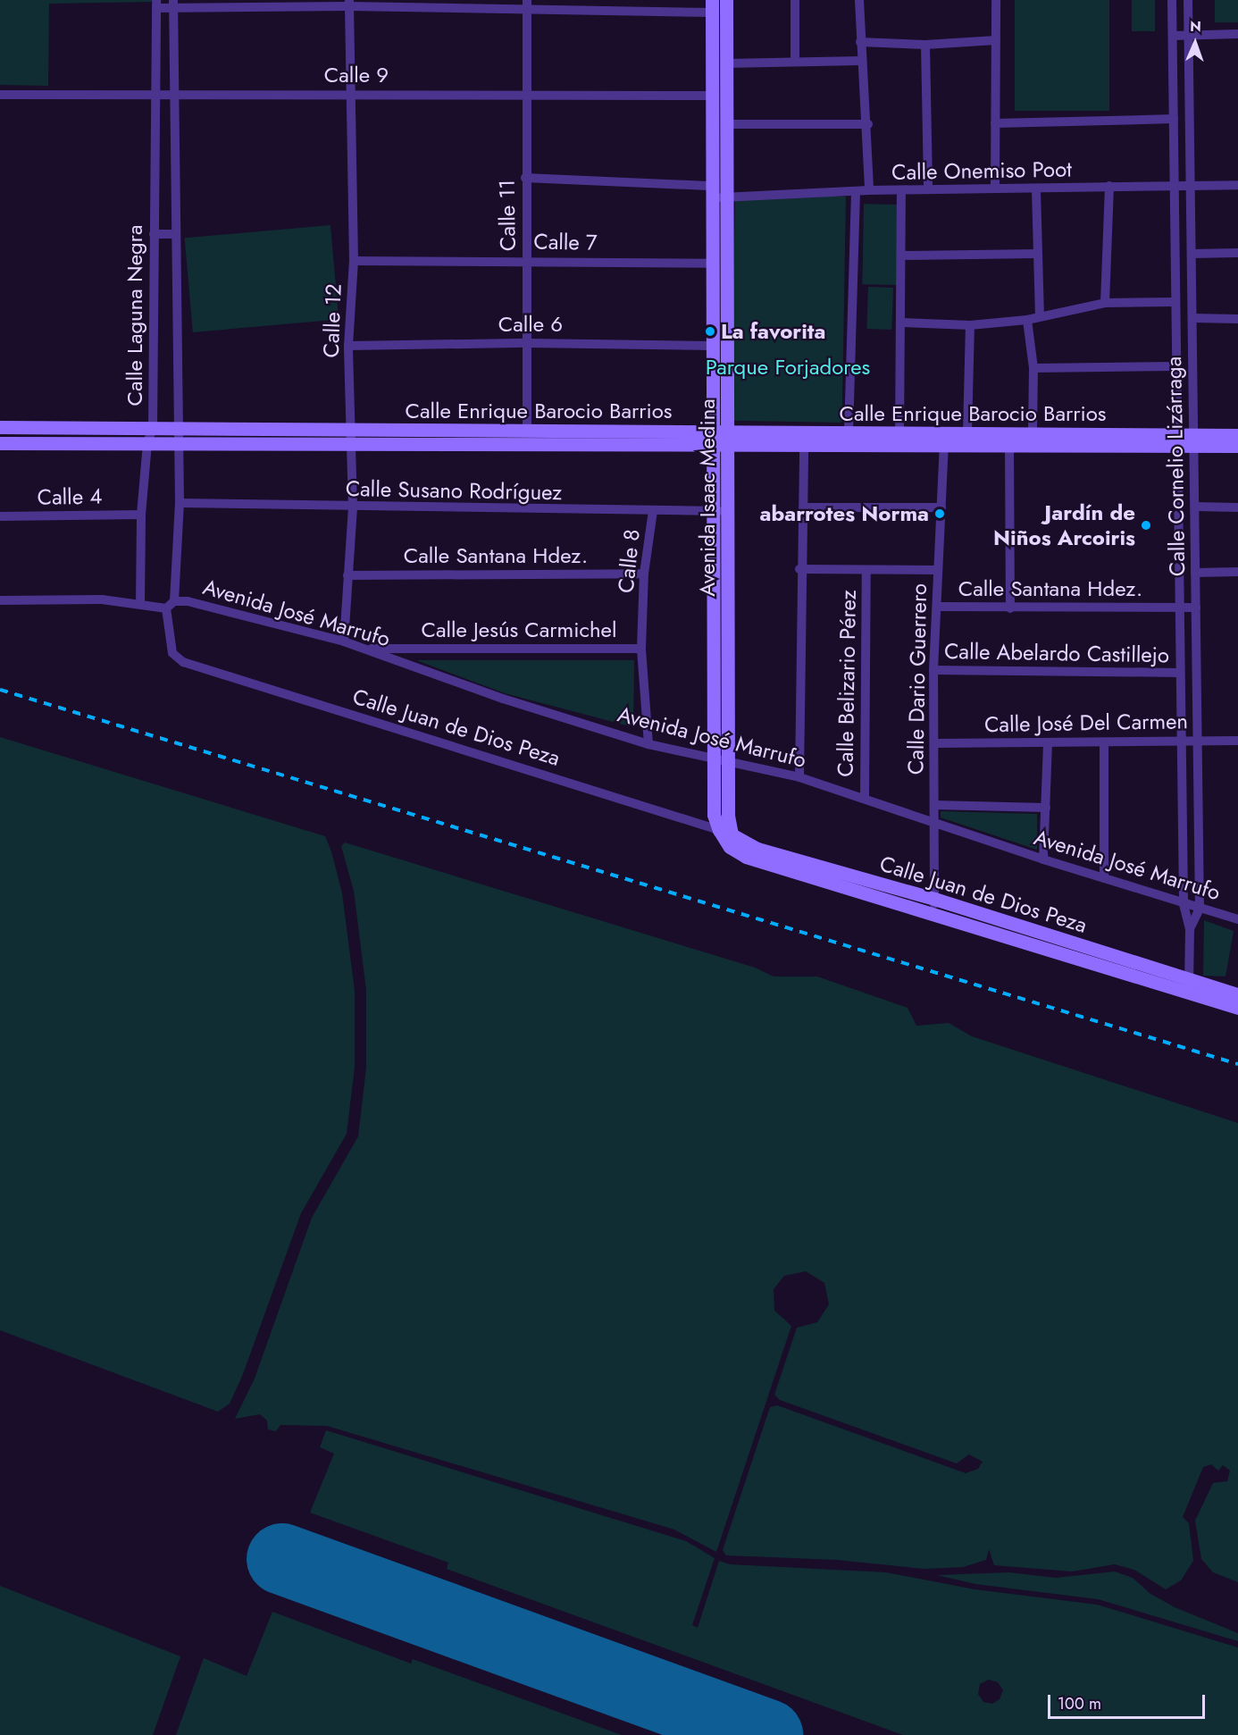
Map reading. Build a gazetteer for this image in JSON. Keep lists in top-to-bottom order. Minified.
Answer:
{"streets":{"main road":["Calle Enrique Barocio Barrios","Avenida Isaac Medina","Calle Juan de Dios Peza"],"street":["Calle 9","Calle Onemiso Poot","Calle 11","Calle 7","Calle Laguna Negra","Calle 12","Calle 6","Calle Cornelio Lizárraga","Calle Susano Rodríguez","Calle 4","Calle Santana Hdez.","Calle 8","Avenida José Marrufo","Calle Jesús Carmichel","Calle Abelardo Castillejo","Calle Dario Guerrero","Calle Belizario Pérez","Calle José Del Carmen"]},"crossings":[["Calle 9","Calle 11"],["Calle 9","Calle Laguna Negra"],["Calle 9","Calle 12"],["Calle 9","Avenida Isaac Medina"],["Calle Onemiso Poot","Calle Cornelio Lizárraga"],["Calle Onemiso Poot","Avenida Isaac Medina"],["Calle 11","Calle 7"],["Calle 11","Calle 6"],["Calle 11","Calle Enrique Barocio Barrios"],["Calle 7","Calle 12"],["Calle 7","Avenida Isaac Medina"],["Calle Laguna Negra","Calle Enrique Barocio Barrios"],["Calle Laguna Negra","Calle Susano Rodríguez"],["Calle Laguna Negra","Calle 4"],["Calle Laguna Negra","Avenida José Marrufo"],["Calle 12","Calle 6"],["Calle 12","Calle Enrique Barocio Barrios"],["Calle 12","Calle Susano Rodríguez"],["Calle 12","Calle Santana Hdez."],["Calle 12","Avenida José Marrufo"],["Calle 6","Avenida Isaac Medina"],["Calle Enrique Barocio Barrios","Calle Cornelio Lizárraga"],["Calle Enrique Barocio Barrios","Avenida Isaac Medina"],["Calle Enrique Barocio Barrios","Calle Dario Guerrero"],["Calle Cornelio Lizárraga","Calle Santana Hdez."],["Calle Cornelio Lizárraga","Avenida José Marrufo"],["Calle Cornelio Lizárraga","Calle Abelardo Castillejo"],["Calle Cornelio Lizárraga","Calle José Del Carmen"],["Calle Cornelio Lizárraga","Calle Juan de Dios Peza"],["Calle Susano Rodríguez","Avenida Isaac Medina"],["Calle Susano Rodríguez","Calle 8"],["Avenida Isaac Medina","Avenida José Marrufo"],["Avenida Isaac Medina","Calle Juan de Dios Peza"],["Calle Santana Hdez.","Calle 8"],["Calle Santana Hdez.","Calle Dario Guerrero"],["Calle Santana Hdez.","Calle Belizario Pérez"],["Calle 8","Avenida José Marrufo"],["Calle 8","Calle Jesús Carmichel"],["Avenida José Marrufo","Calle Jesús Carmichel"],["Avenida José Marrufo","Calle Dario Guerrero"],["Avenida José Marrufo","Calle Belizario Pérez"],["Calle Abelardo Castillejo","Calle Dario Guerrero"],["Calle Dario Guerrero","Calle José Del Carmen"],["Calle Dario Guerrero","Calle Juan de Dios Peza"]],"parks":["Parque Forjadores"],"places":["La favorita","abarrotes Norma","Jardín de Niños Arcoiris"],"scale_bar":"100 m","north":"top"}
